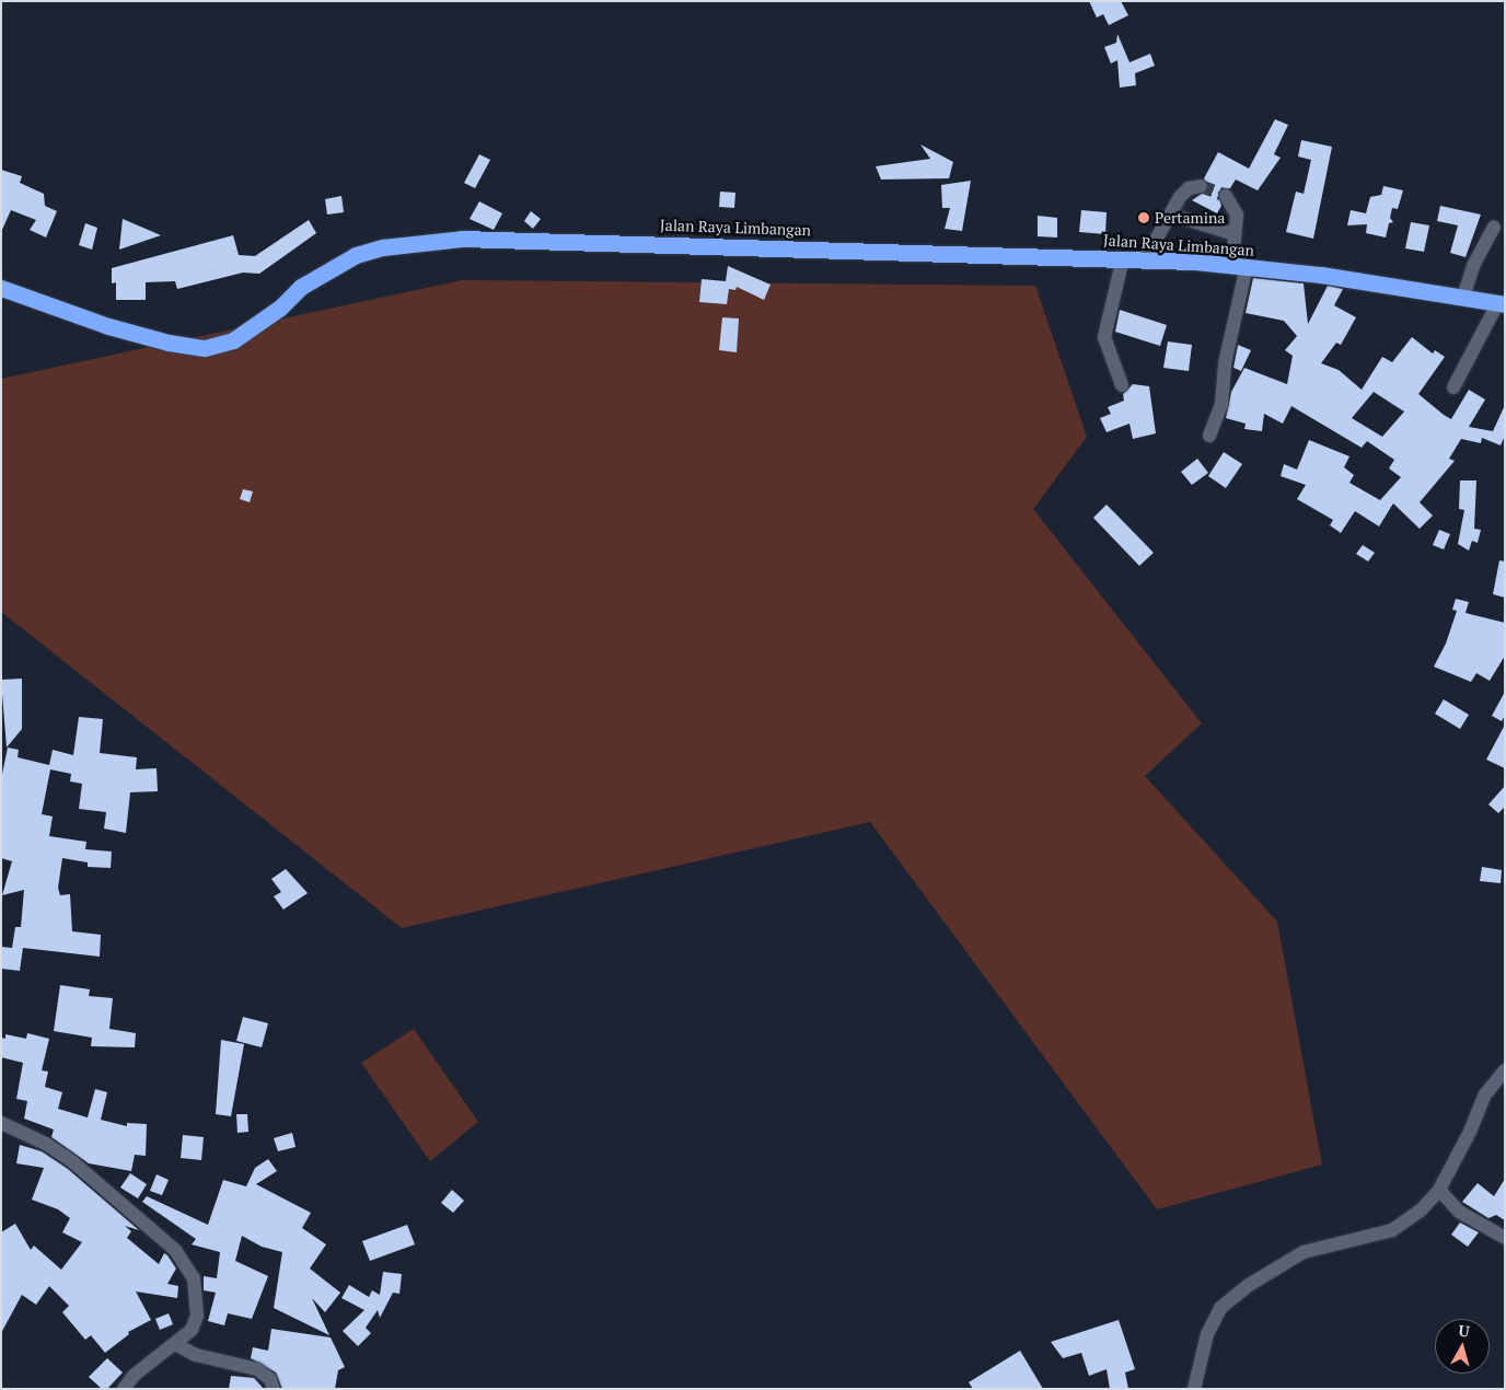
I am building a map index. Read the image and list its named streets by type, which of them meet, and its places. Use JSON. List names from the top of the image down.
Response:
{
  "streets": {
    "highway": ["Jalan Raya Limbangan"]
  },
  "places": ["Pertamina"],
  "north": "top"
}
